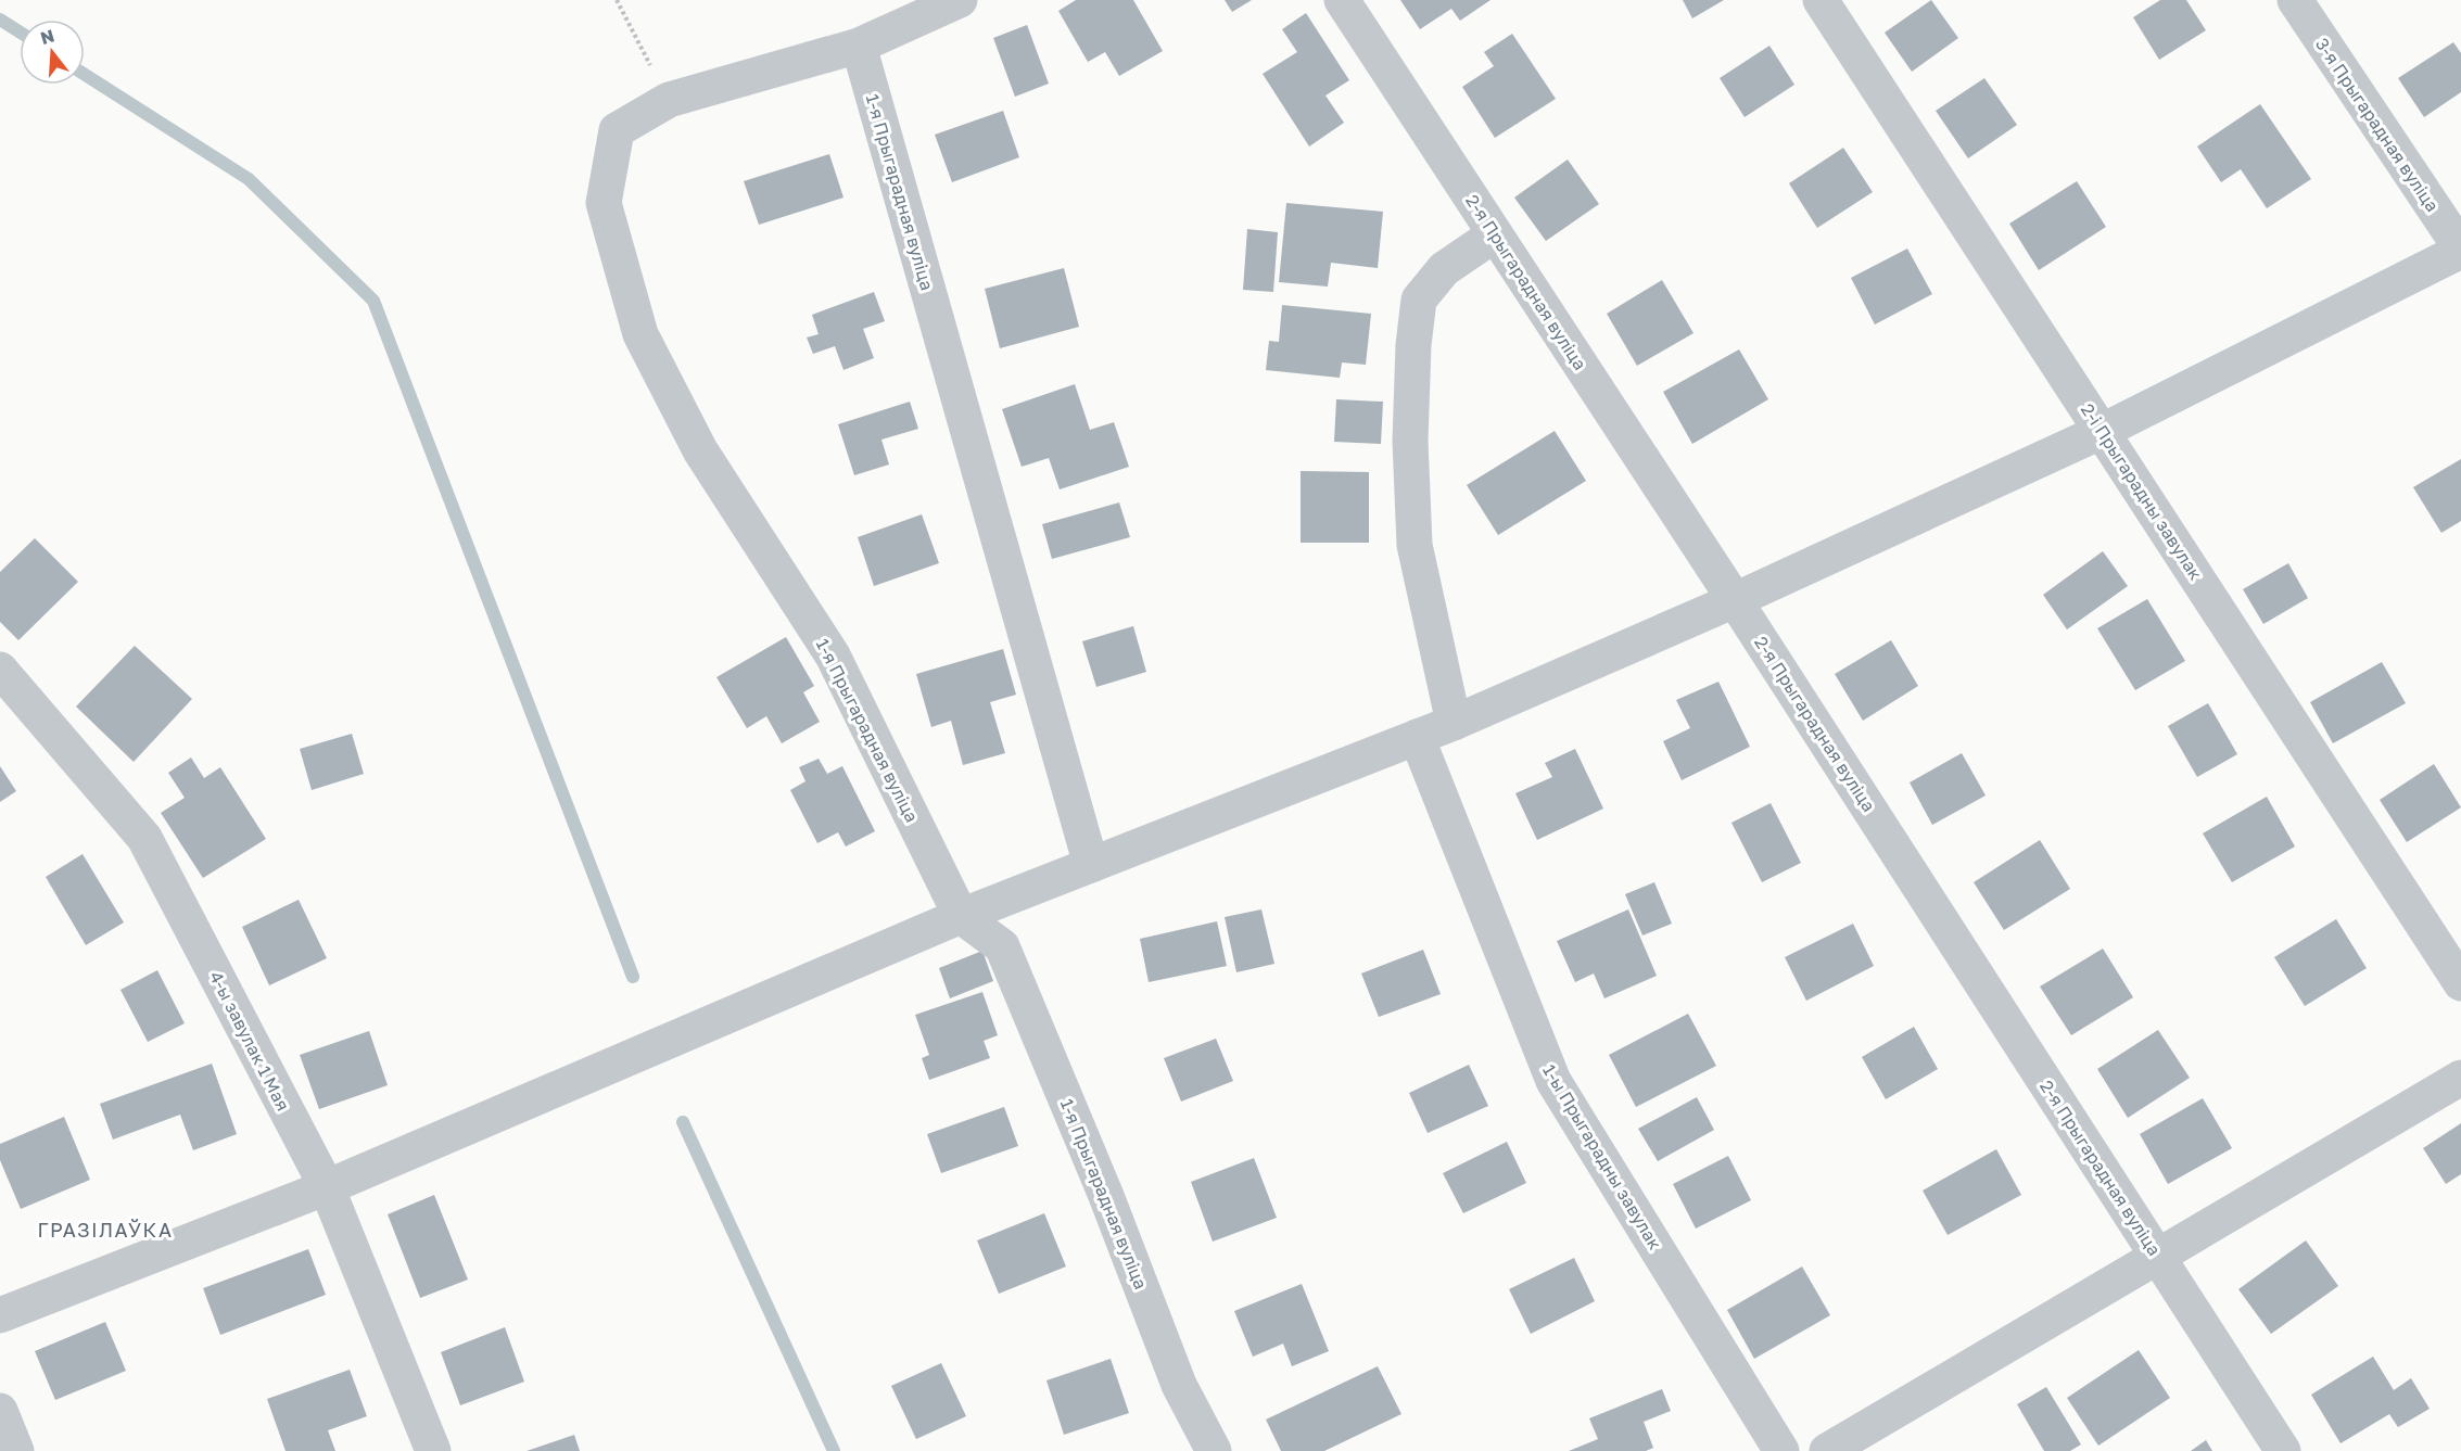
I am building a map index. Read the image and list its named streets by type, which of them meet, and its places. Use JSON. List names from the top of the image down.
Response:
{
  "streets": {
    "street": [
      "3-я Прыгарадная вуліца",
      "1-я Прыгарадная вуліца",
      "2-я Прыгарадная вуліца",
      "2-і Прыгарадны завулак",
      "4-ы завулак 1 Мая",
      "1-ы Прыгарадны завулак"
    ]
  },
  "districts": ["ГРАЗІЛАЎКА"],
  "north": "top"
}
